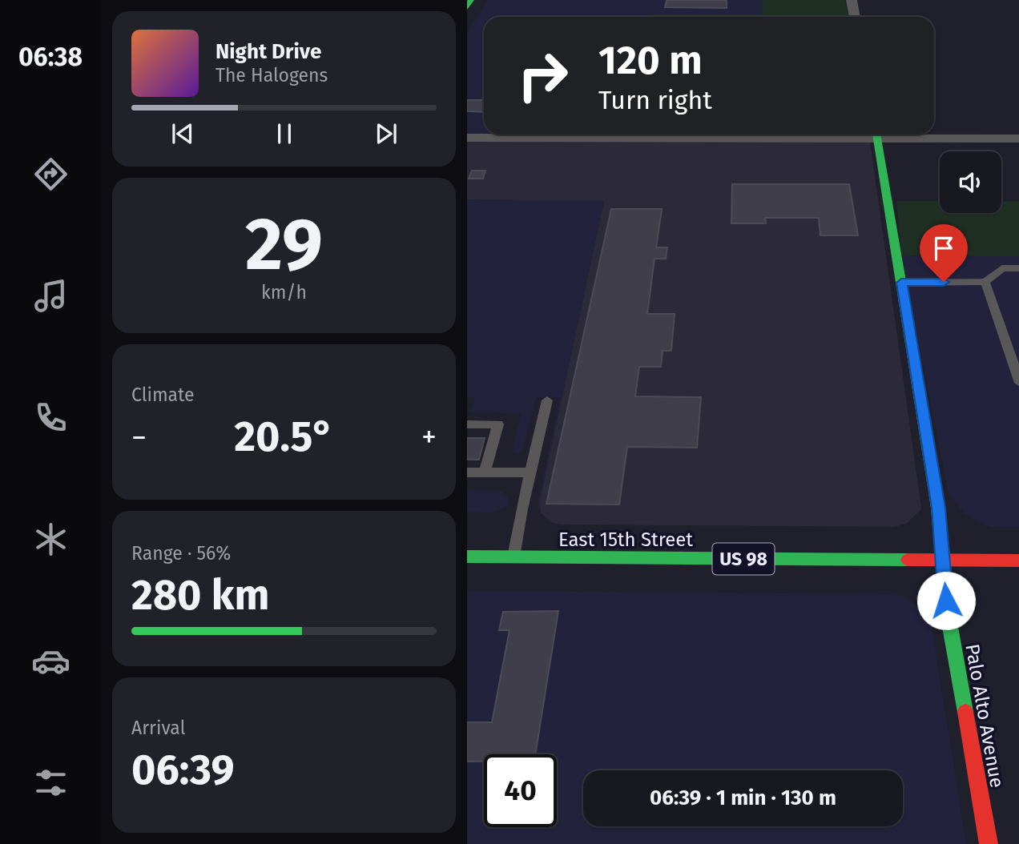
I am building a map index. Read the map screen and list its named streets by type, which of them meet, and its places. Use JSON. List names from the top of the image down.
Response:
{
  "streets": {
    "street": ["East 15th Street", "US 98", "Palo Alto Avenue"]
  },
  "crossings": [
    ["East 15th Street", "Palo Alto Avenue"]
  ],
  "page": {
    "tabs": "06:38",
    "turn": ["120 m", "Turn right"],
    "song": ["Night Drive", "The Halogens"],
    "tile": [
      ["29", "km/h"],
      "Climate",
      ["Range · 56%", "280 km"],
      ["Arrival", "06:39"]
    ],
    "heat": ["−", "20.5°", "+"],
    "limit": "40",
    "trip": "06:39 · 1 min · 130 m"
  }
}
